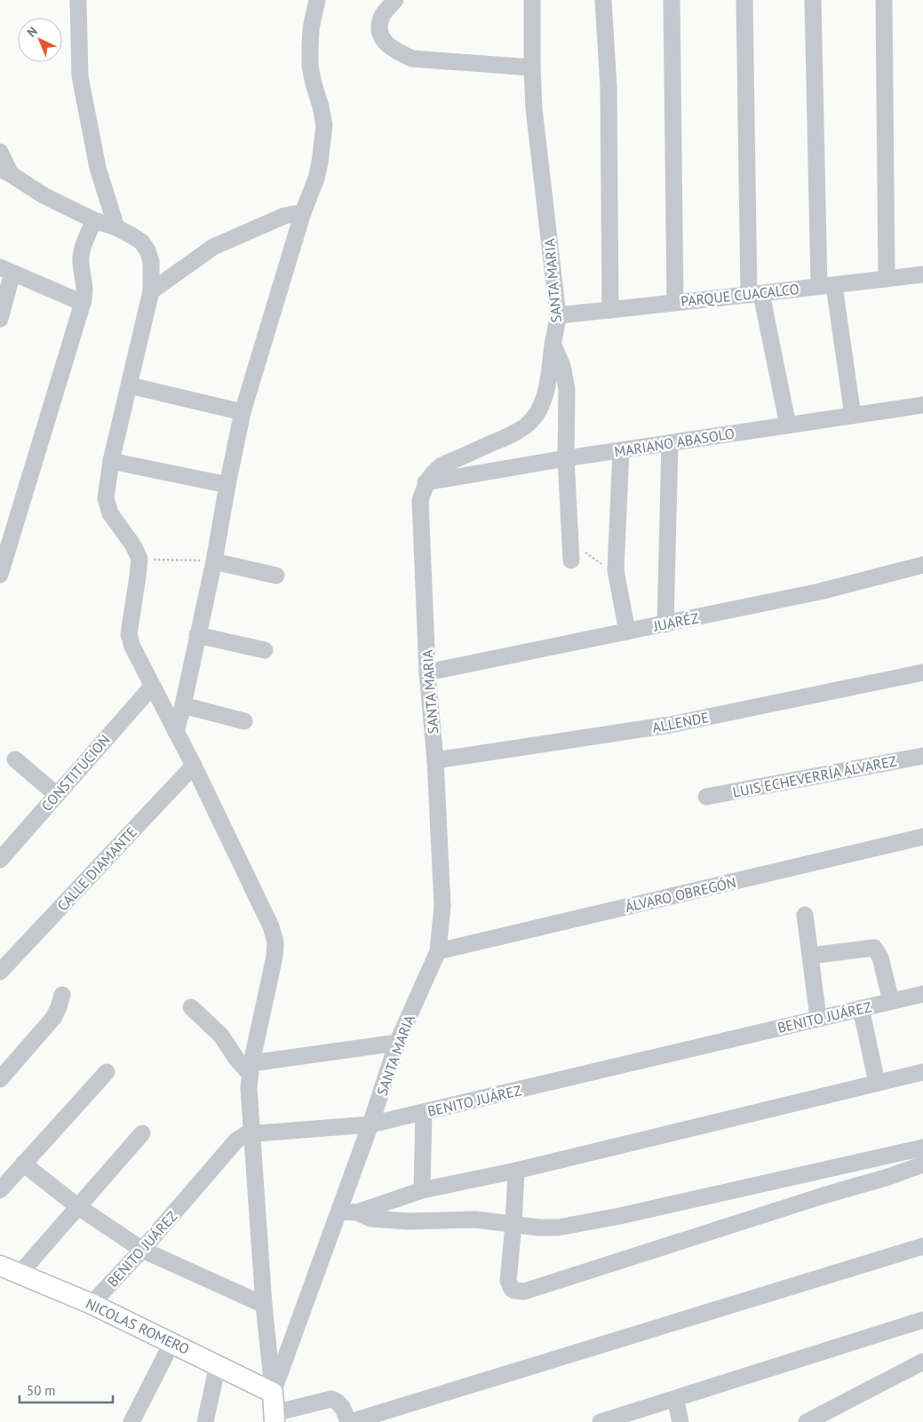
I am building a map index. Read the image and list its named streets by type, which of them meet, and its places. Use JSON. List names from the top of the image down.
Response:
{
  "streets": {
    "main road": ["SANTA MARIA", "NICOLAS ROMERO"],
    "street": [
      "PARQUE CUACALCO",
      "MARIANO ABASOLO",
      "JUARÉZ",
      "ALLENDE",
      "CONSTITUCION",
      "LUIS ECHEVERRÍA ÁLVAREZ",
      "CALLE DIAMANTE",
      "ÁLVARO OBREGÓN",
      "BENITO JUÁREZ"
    ]
  },
  "crossings": [
    ["SANTA MARIA", "PARQUE CUACALCO"],
    ["SANTA MARIA", "MARIANO ABASOLO"],
    ["SANTA MARIA", "JUARÉZ"],
    ["SANTA MARIA", "ALLENDE"],
    ["SANTA MARIA", "ÁLVARO OBREGÓN"],
    ["SANTA MARIA", "BENITO JUÁREZ"],
    ["SANTA MARIA", "NICOLAS ROMERO"],
    ["BENITO JUÁREZ", "NICOLAS ROMERO"]
  ],
  "scale_bar": "50 m",
  "north": "top left"
}
